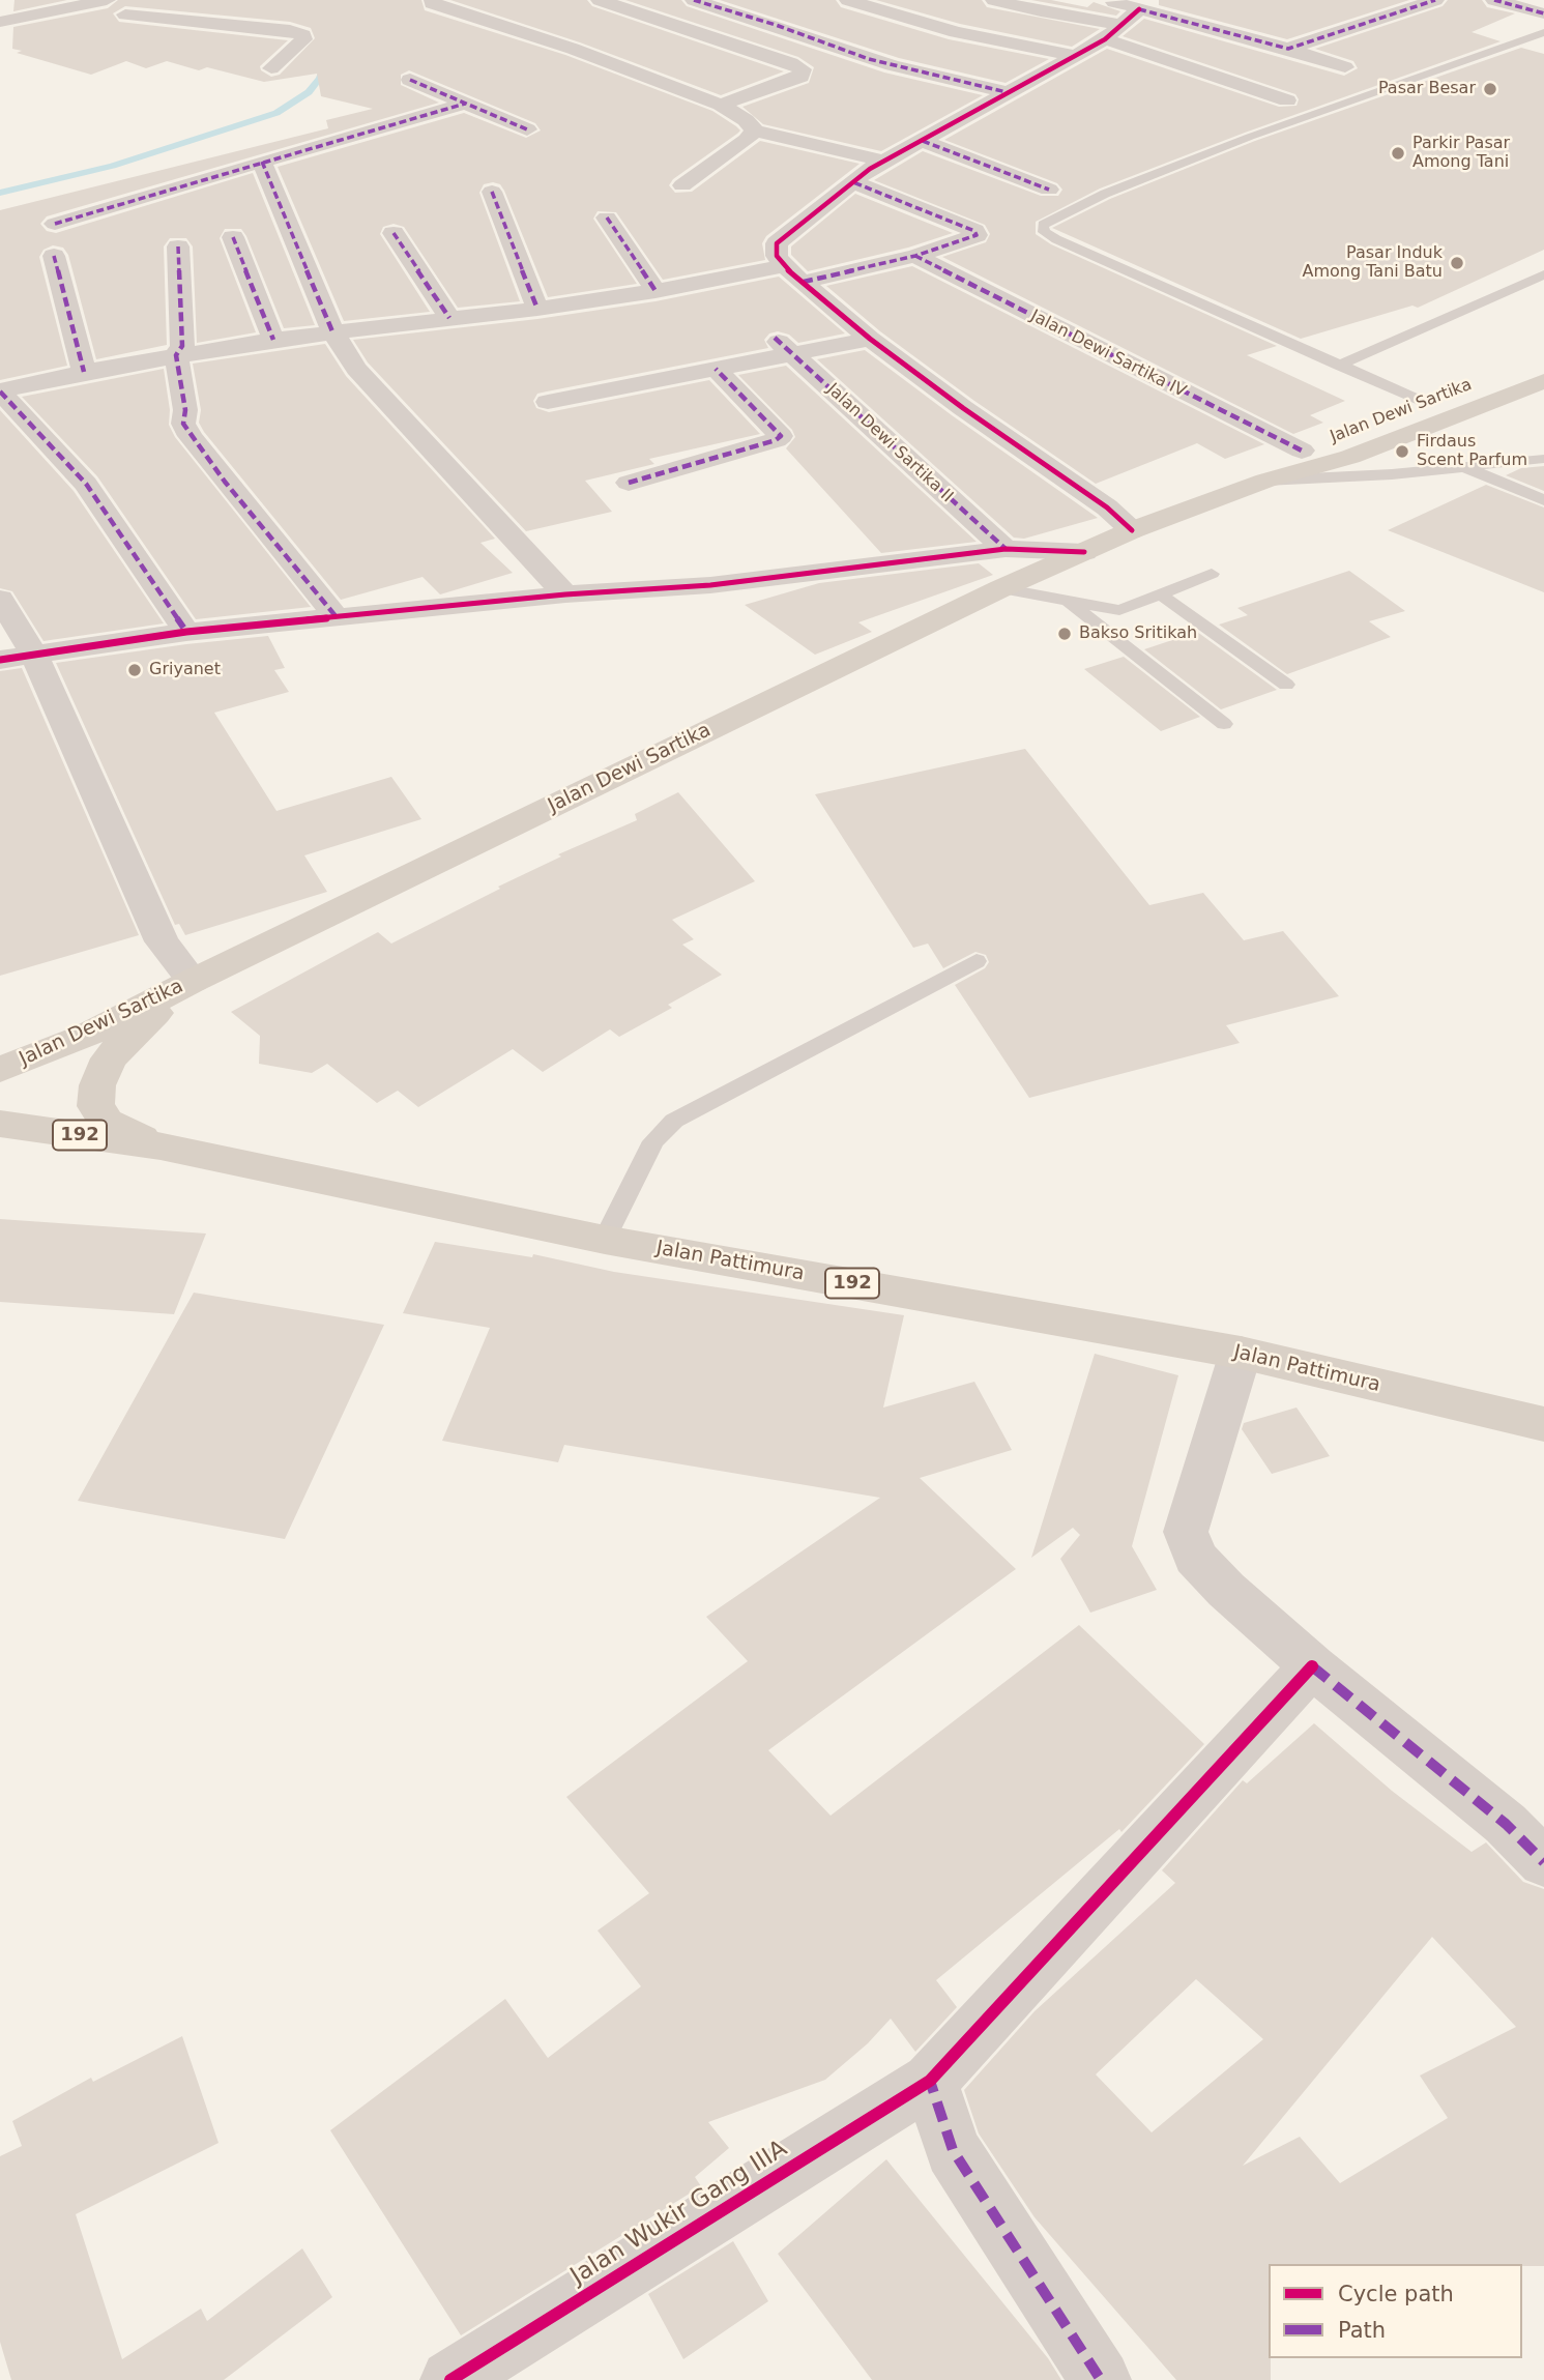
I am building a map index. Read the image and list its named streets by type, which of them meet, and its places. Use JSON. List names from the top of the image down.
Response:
{
  "streets": {
    "main road": ["Jalan Dewi Sartika", "192", "Jalan Pattimura"],
    "street": ["Jalan Dewi Sartika IV", "Jalan Dewi Sartika II", "Jalan Wukir Gang IIIA"]
  },
  "crossings": [
    ["Jalan Dewi Sartika IV", "Jalan Dewi Sartika"]
  ],
  "places": [
    "Pasar Besar",
    "Parkir Pasar Among Tani",
    "Pasar Induk Among Tani Batu",
    "Firdaus Scent Parfum",
    "Bakso Sritikah",
    "Griyanet"
  ],
  "legend": ["Cycle path", "Path"]
}
